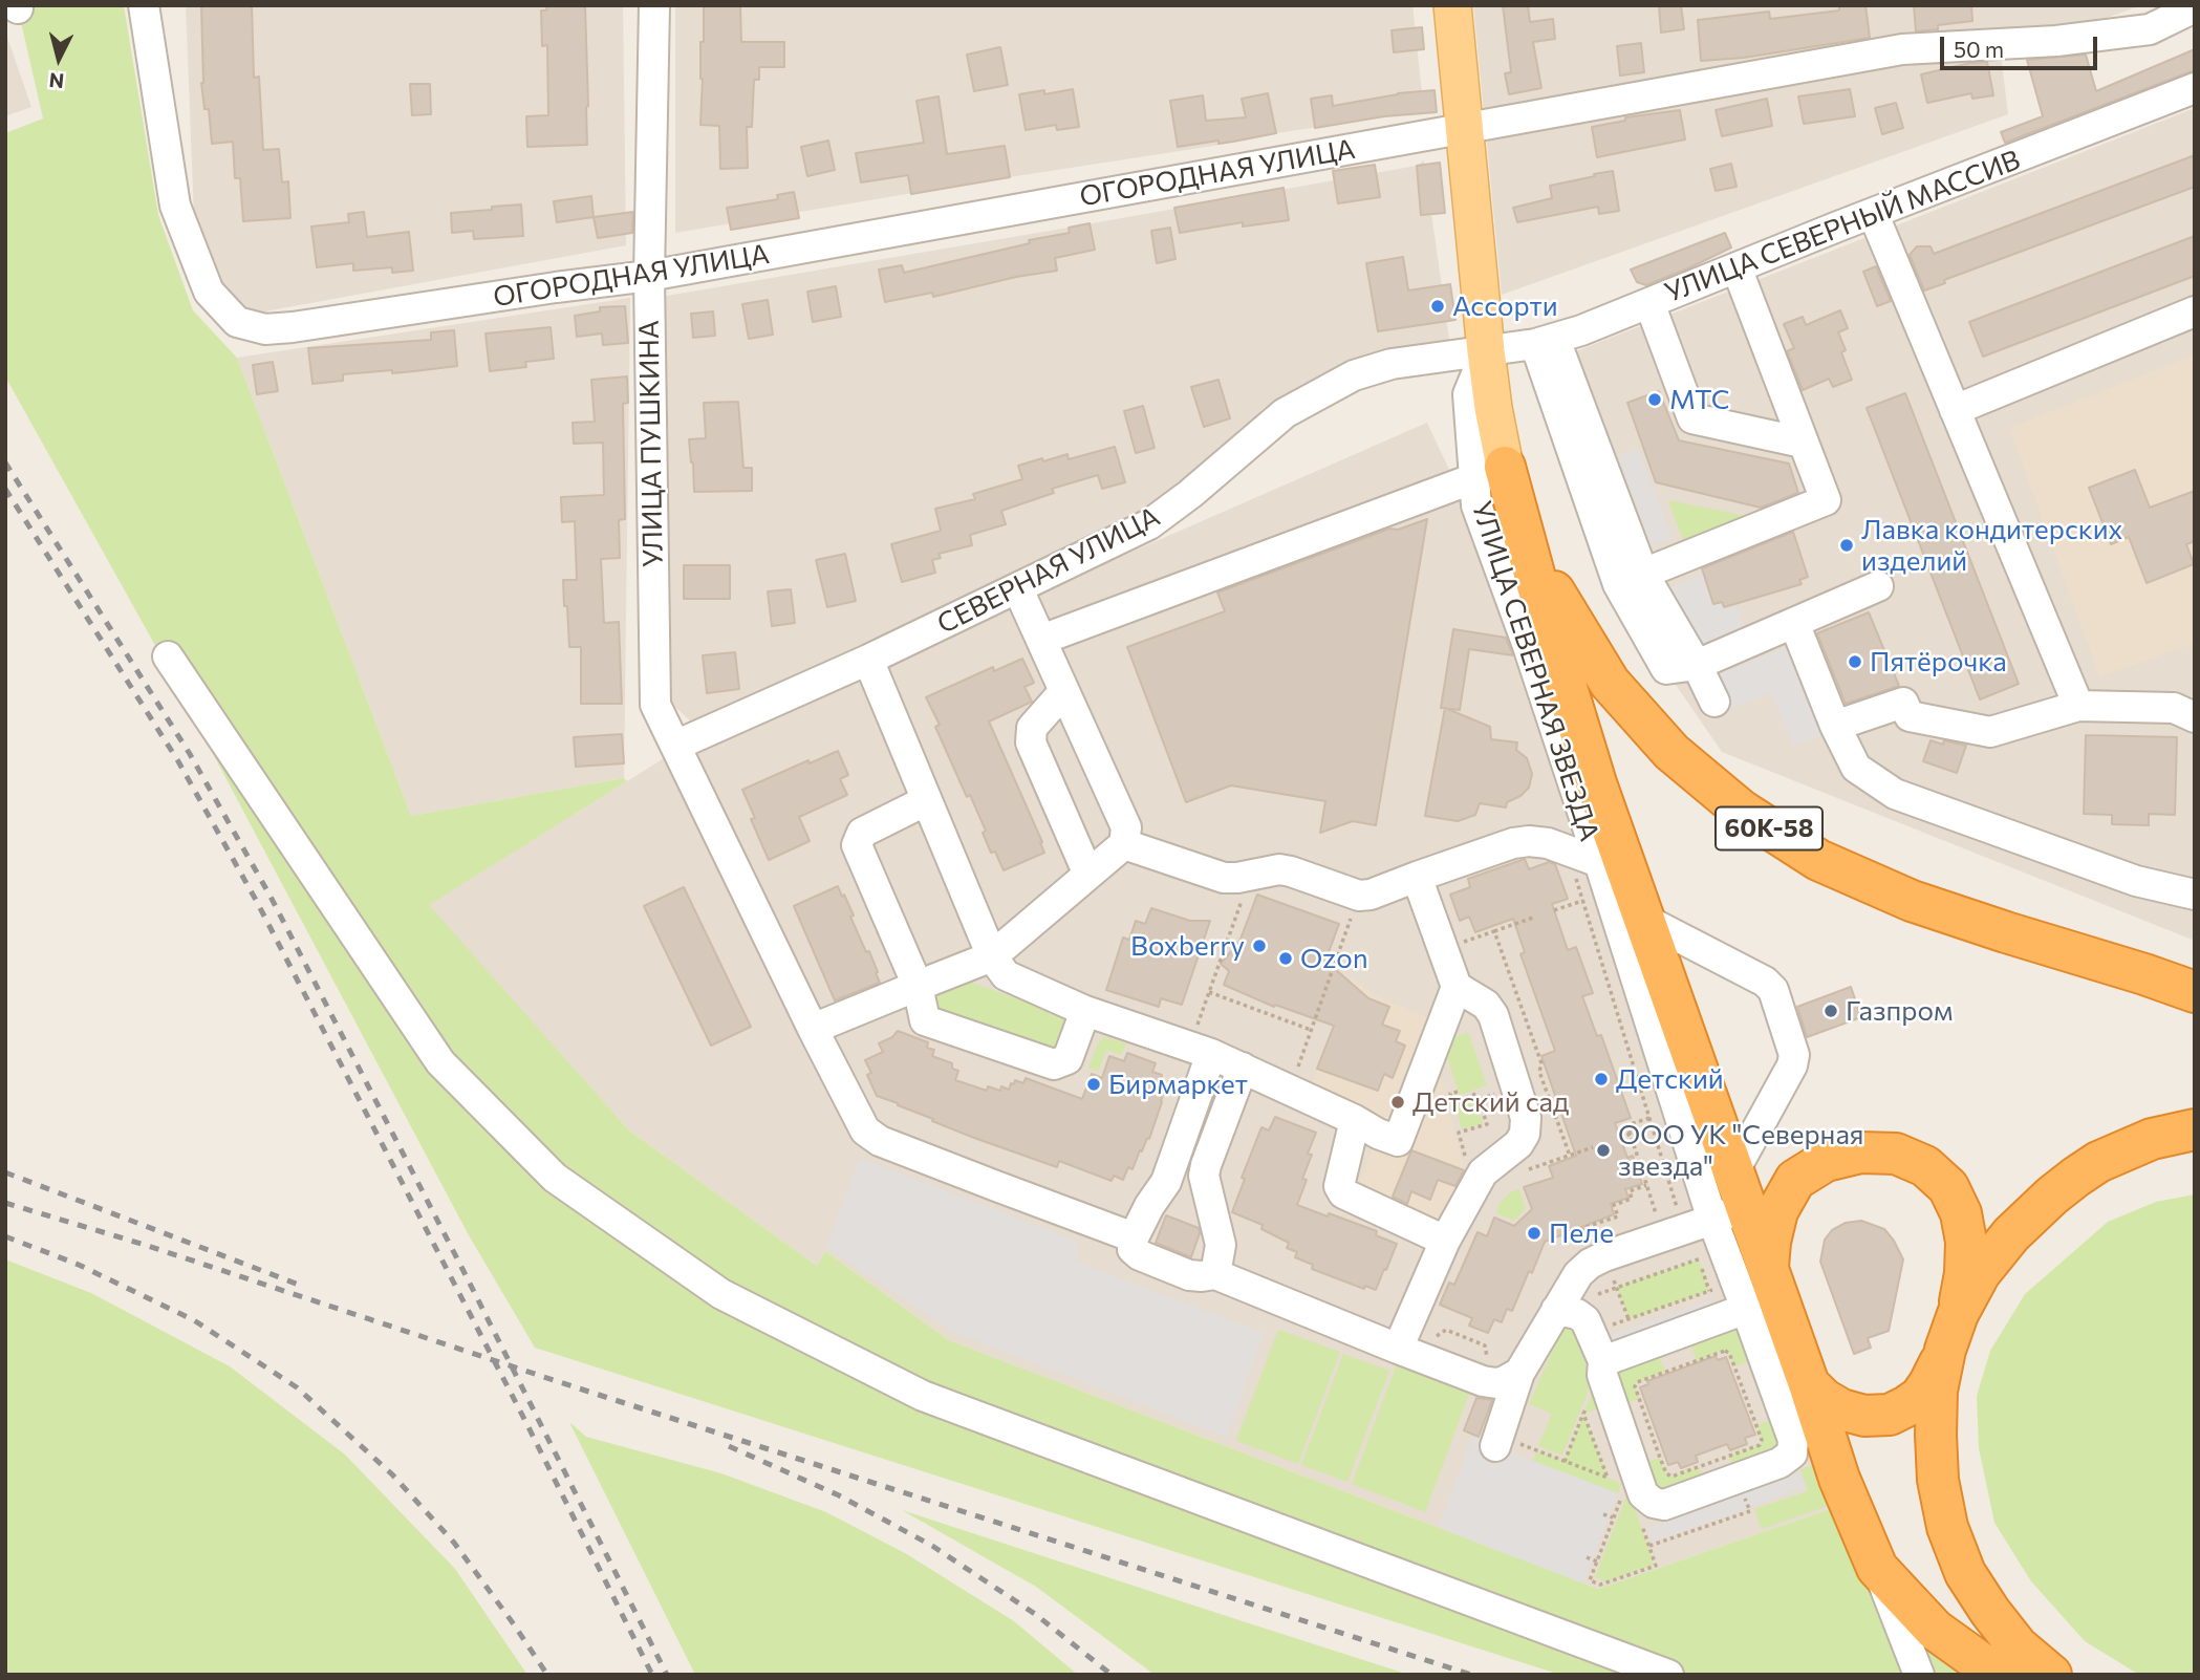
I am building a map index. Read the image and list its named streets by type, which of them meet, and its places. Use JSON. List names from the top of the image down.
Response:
{
  "streets": {
    "highway": ["60К-58"],
    "street": [
      "ОГОРОДНАЯ УЛИЦА",
      "УЛИЦА СЕВЕРНЫЙ МАССИВ",
      "УЛИЦА ПУШКИНА",
      "СЕВЕРНАЯ УЛИЦА",
      "УЛИЦА СЕВЕРНАЯ ЗВЕЗДА"
    ]
  },
  "crossings": [
    ["ОГОРОДНАЯ УЛИЦА", "УЛИЦА ПУШКИНА"],
    ["УЛИЦА СЕВЕРНЫЙ МАССИВ", "СЕВЕРНАЯ УЛИЦА"],
    ["УЛИЦА ПУШКИНА", "СЕВЕРНАЯ УЛИЦА"],
    ["УЛИЦА СЕВЕРНАЯ ЗВЕЗДА", "60К-58"]
  ],
  "places": [
    "Ассорти",
    "МТС",
    "Лавка кондитерских изделий",
    "Пятёрочка",
    "Boxberry",
    "Ozon",
    "Газпром",
    "Детский",
    "Бирмаркет",
    "Детский сад",
    "ООО УК \"Северная звезда\"",
    "Пеле"
  ],
  "scale_bar": "50 m",
  "north": "bottom"
}
